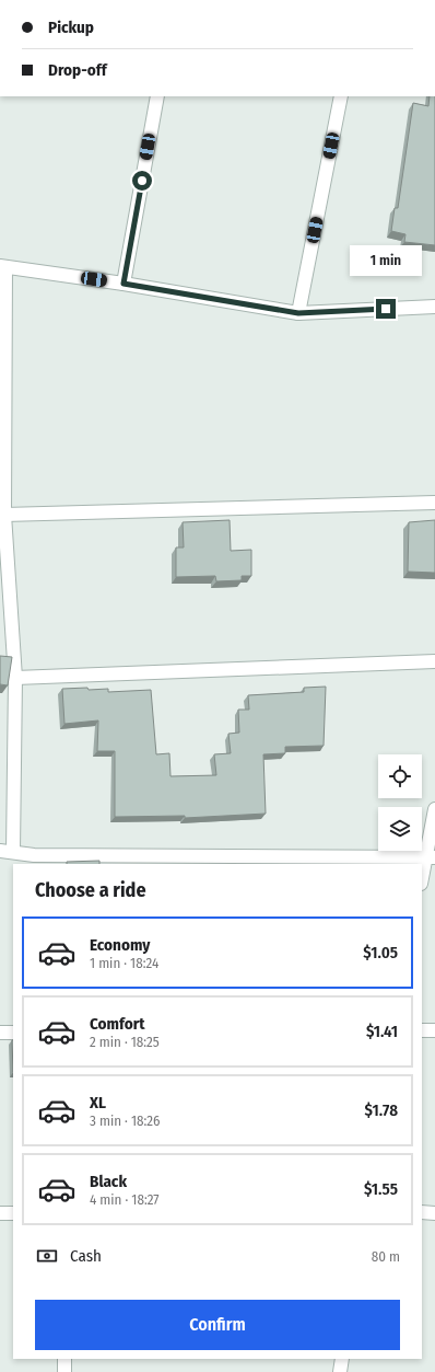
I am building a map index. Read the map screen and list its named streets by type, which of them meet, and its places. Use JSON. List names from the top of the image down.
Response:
{
  "page": {
    "banner": ["Pickup", "Drop-off"],
    "bubble": "1 min",
    "heading": "Choose a ride",
    "list": [
      {
        "name": "Economy",
        "note": "1 min · 18:24",
        "value": "$1.05"
      },
      {
        "name": "Comfort",
        "note": "2 min · 18:25",
        "value": "$1.41"
      },
      {
        "name": "XL",
        "note": "3 min · 18:26",
        "value": "$1.78"
      },
      {
        "name": "Black",
        "note": "4 min · 18:27",
        "value": "$1.55"
      }
    ],
    "pay": ["Cash", "80 m"],
    "buttons": "Confirm"
  }
}
